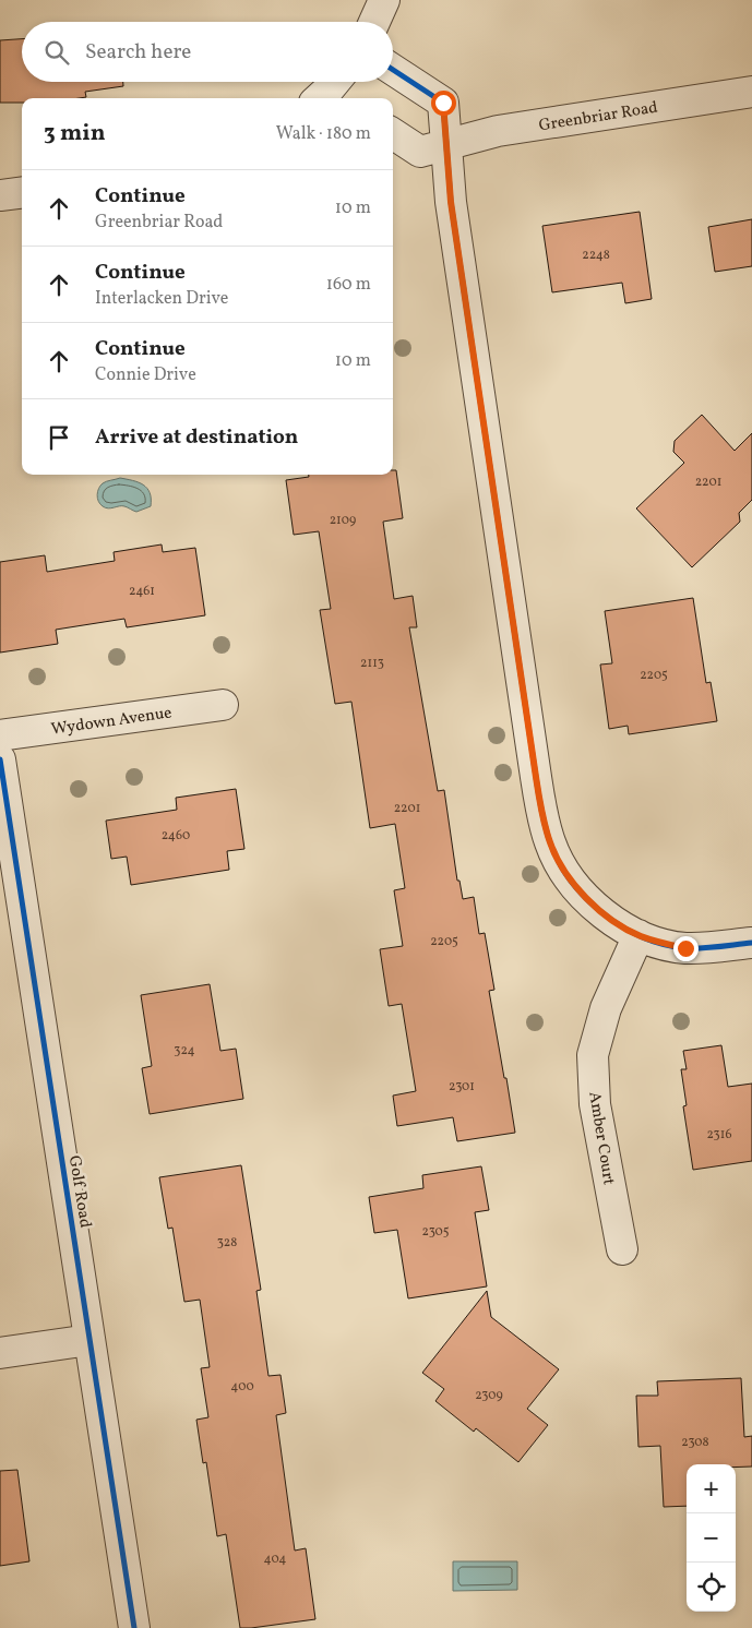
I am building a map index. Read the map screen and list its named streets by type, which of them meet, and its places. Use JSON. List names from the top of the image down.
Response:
{
  "streets": {
    "street": [
      "Greenbriar Road",
      "Wydown Avenue",
      "Amber Court",
      "Golf Road"
    ]
  },
  "house_numbers": [
    "2248",
    "2201",
    "2109",
    "2461",
    "2113",
    "2205",
    "2201",
    "2460",
    "2205",
    "324",
    "2301",
    "2316",
    "2305",
    "328",
    "400",
    "2309",
    "2308",
    "404"
  ],
  "page": {
    "search": "Search here",
    "heading": ["3 min", "Walk · 180 m"],
    "list": [
      ["Continue", "Greenbriar Road", "10 m"],
      ["Continue", "Interlacken Drive", "160 m"],
      ["Continue", "Connie Drive", "10 m"],
      "Arrive at destination"
    ],
    "map_buttons": ["+", "−"]
  }
}
